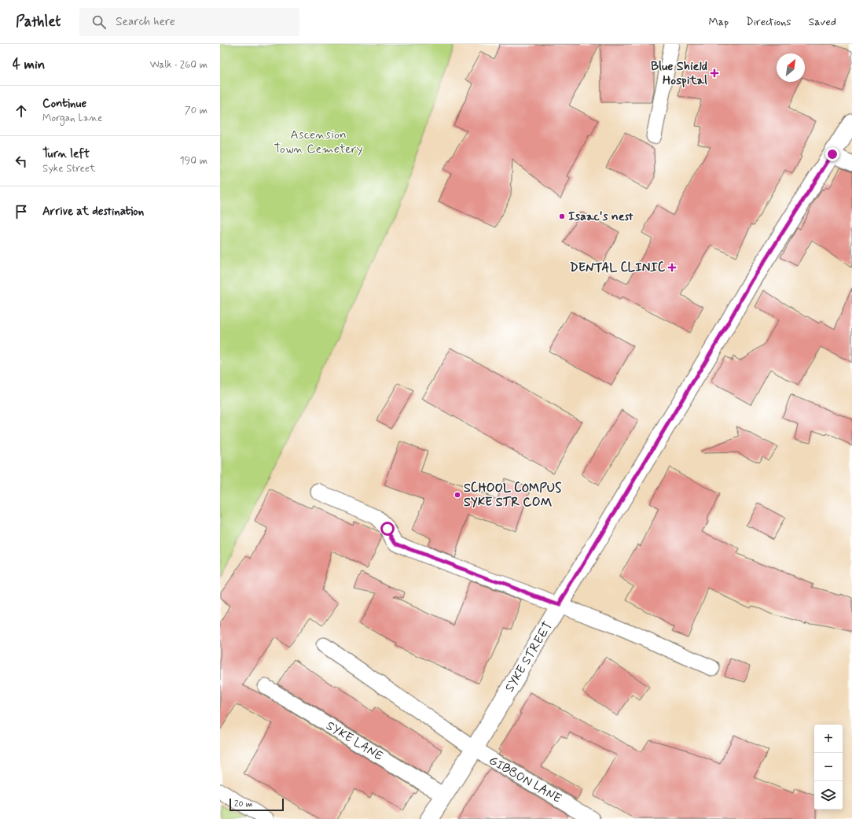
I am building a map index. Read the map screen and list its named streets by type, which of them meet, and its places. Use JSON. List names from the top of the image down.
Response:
{
  "streets": {
    "main road": ["SYKE STREET"],
    "street": ["SYKE LANE", "GIBBON LANE"]
  },
  "crossings": [
    ["SYKE STREET", "SYKE LANE"],
    ["SYKE STREET", "GIBBON LANE"]
  ],
  "parks": ["Ascension Town Cemetery"],
  "places": {
    "health": ["Blue Shield Hospital", "DENTAL CLINIC"],
    "other": ["Isaac's nest", "SCHOOL COMPUS SYKE STR COM"]
  },
  "scale_bar": "20 m",
  "north": "top right",
  "page": {
    "header": "Pathlet",
    "search": "Search here",
    "nav": ["Map", "Directions", "Saved"],
    "heading": ["4 min", "Walk · 260 m"],
    "list": [
      ["Continue", "Morgan Lane", "70 m"],
      ["Turn left", "Syke Street", "190 m"],
      "Arrive at destination"
    ],
    "map_buttons": ["+", "−"],
    "scale": "20 m"
  }
}
